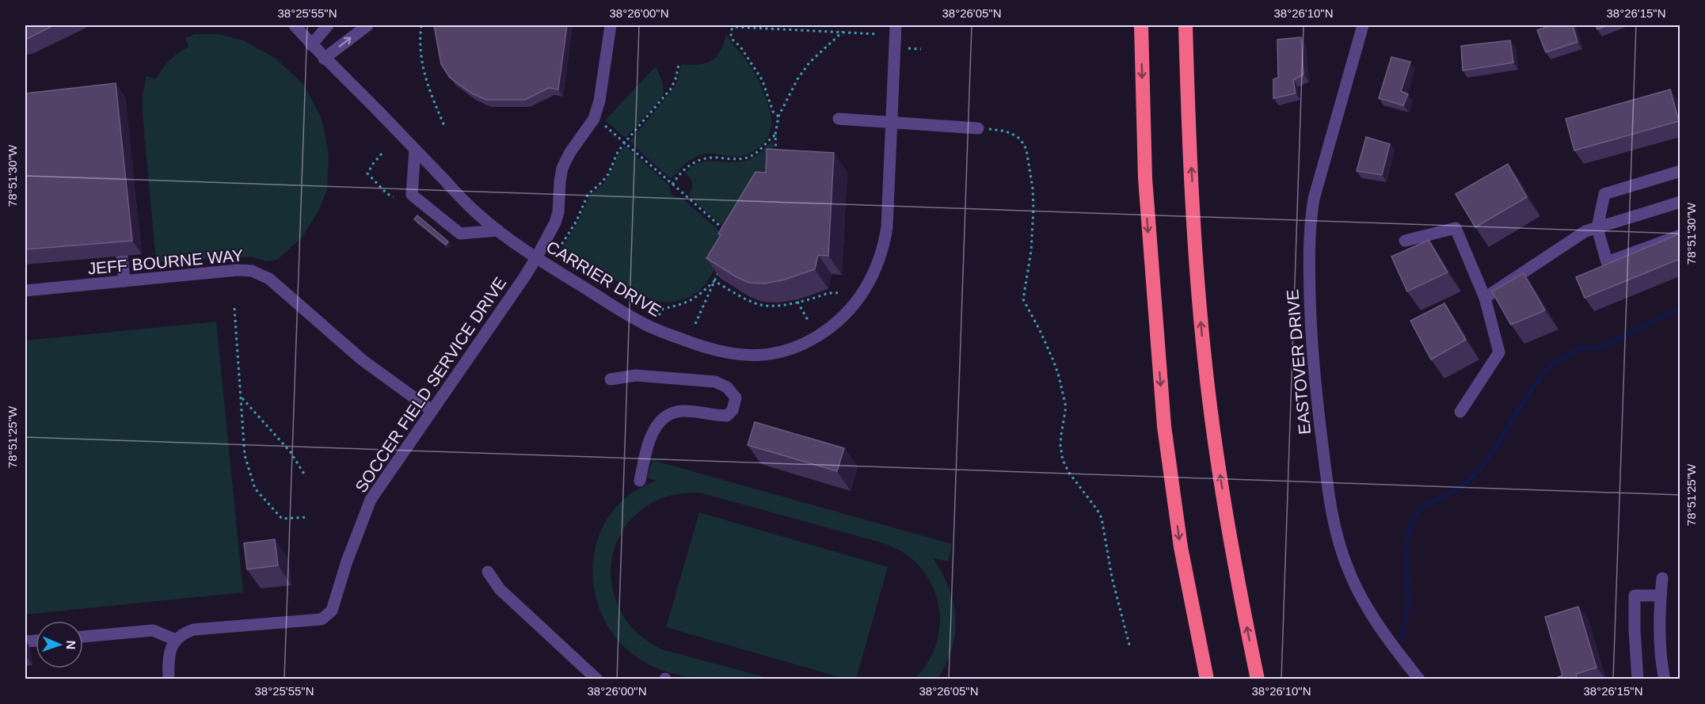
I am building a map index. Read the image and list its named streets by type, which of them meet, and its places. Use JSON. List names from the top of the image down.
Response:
{
  "streets": {
    "street": [
      "JEFF BOURNE WAY",
      "CARRIER DRIVE",
      "EASTOVER DRIVE",
      "SOCCER FIELD SERVICE DRIVE"
    ]
  },
  "crossings": [
    ["JEFF BOURNE WAY", "SOCCER FIELD SERVICE DRIVE"],
    ["CARRIER DRIVE", "SOCCER FIELD SERVICE DRIVE"]
  ],
  "north": "right",
  "coordinates": [
    "38°25'55\"N",
    "38°26'00\"N",
    "38°26'05\"N",
    "38°26'10\"N",
    "38°26'15\"N",
    "78°51'30\"W",
    "78°51'25\"W"
  ]
}
